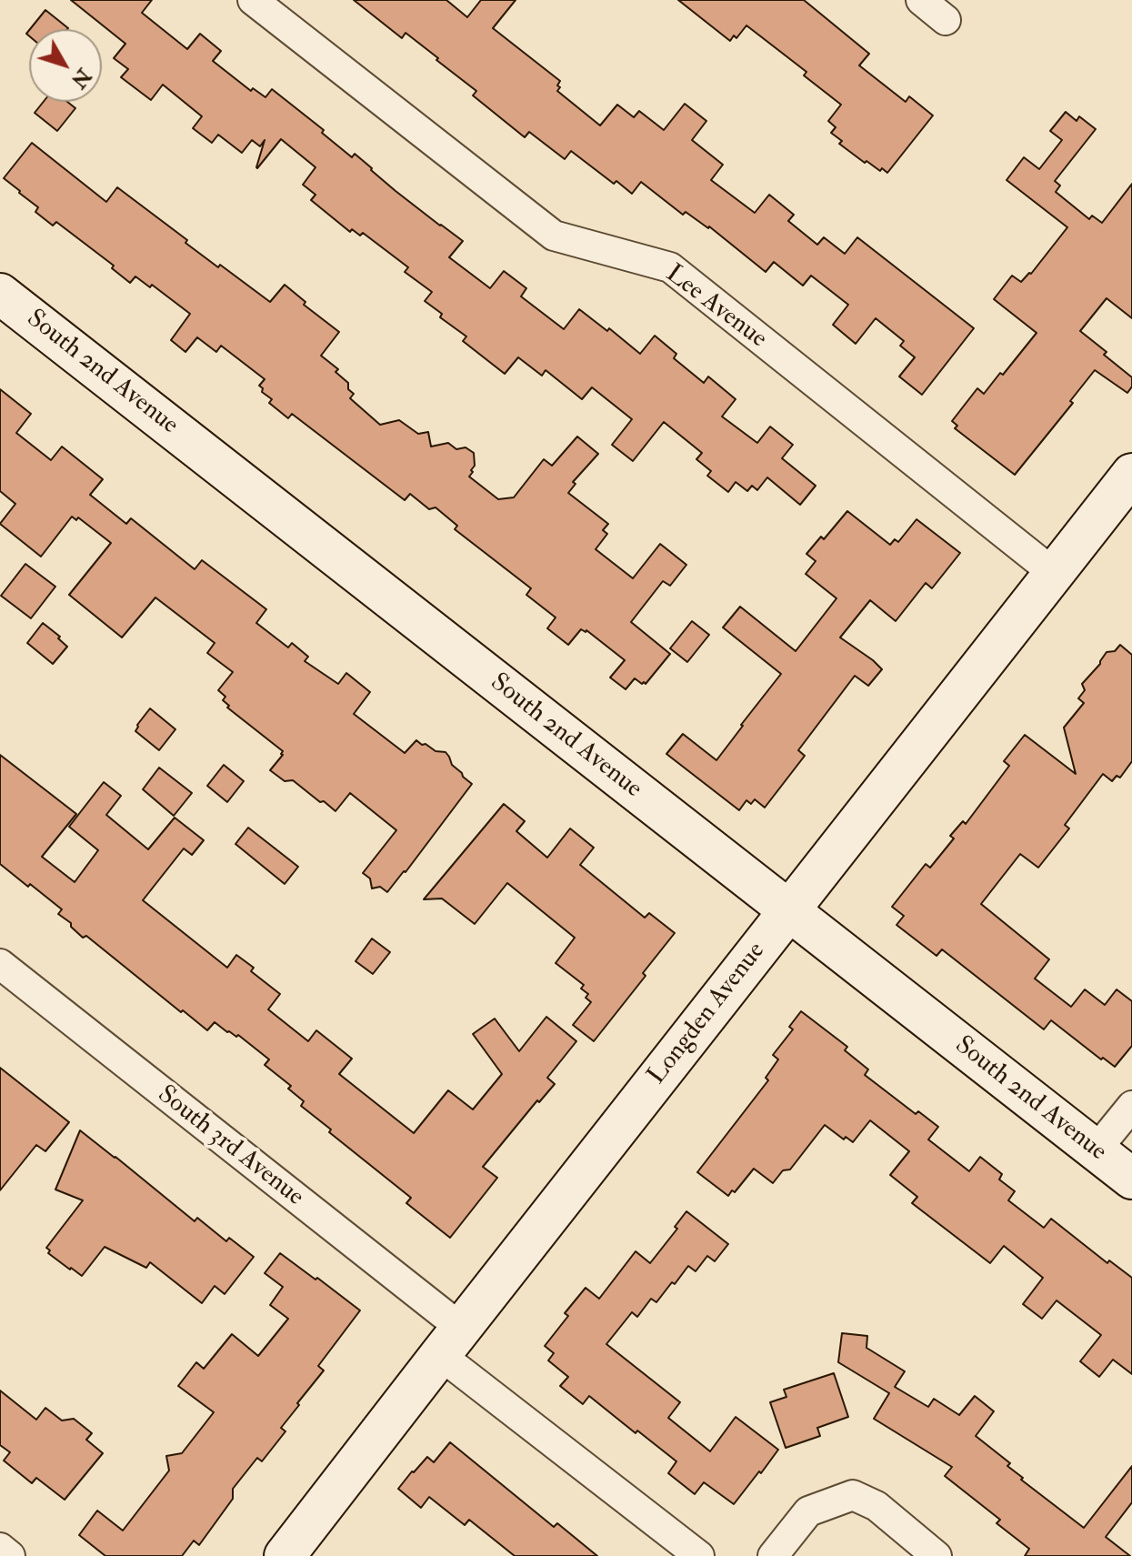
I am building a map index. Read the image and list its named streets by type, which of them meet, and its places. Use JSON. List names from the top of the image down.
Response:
{
  "streets": {
    "street": [
      "Lee Avenue",
      "South 2nd Avenue",
      "Longden Avenue",
      "South 3rd Avenue"
    ]
  },
  "crossings": [
    ["Lee Avenue", "Longden Avenue"],
    ["South 2nd Avenue", "Longden Avenue"],
    ["Longden Avenue", "South 3rd Avenue"]
  ],
  "north": "bottom right"
}
